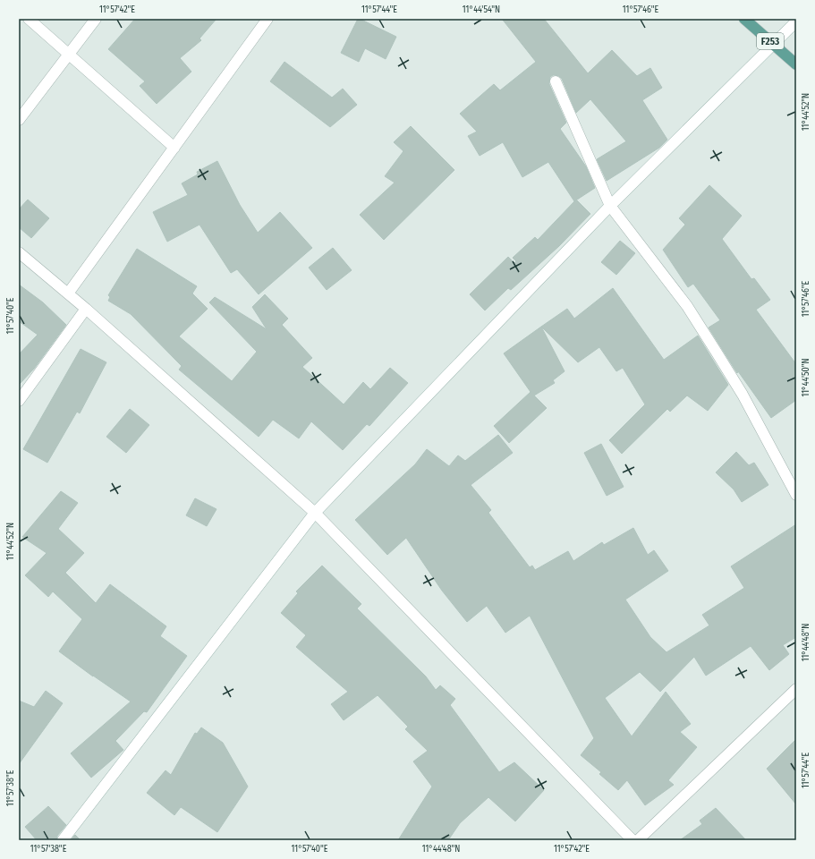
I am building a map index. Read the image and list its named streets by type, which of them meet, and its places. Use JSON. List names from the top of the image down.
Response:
{
  "streets": {
    "main road": ["F253"]
  },
  "coordinates": [
    "11°57'42\"E",
    "11°57'44\"E",
    "11°44'54\"N",
    "11°57'46\"E",
    "11°44'52\"N",
    "11°57'40\"E",
    "11°44'50\"N",
    "11°44'48\"N",
    "11°57'38\"E"
  ]
}
